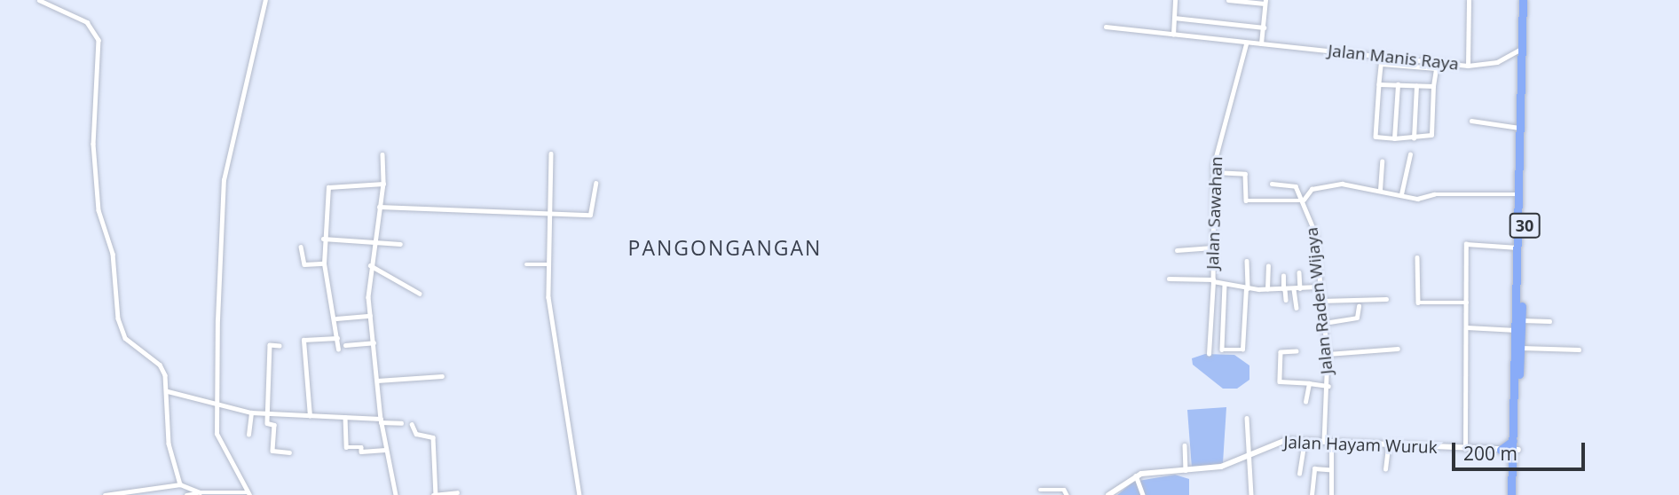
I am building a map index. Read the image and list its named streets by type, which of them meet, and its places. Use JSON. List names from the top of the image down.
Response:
{
  "streets": {
    "highway": ["30"],
    "main road": ["Jalan Hayam Wuruk"],
    "street": ["Jalan Manis Raya", "Jalan Sawahan", "Jalan Raden Wijaya"]
  },
  "crossings": [
    ["Jalan Manis Raya", "Jalan Sawahan"],
    ["Jalan Manis Raya", "30"],
    ["Jalan Sawahan", "Jalan Raden Wijaya"],
    ["Jalan Raden Wijaya", "Jalan Hayam Wuruk"]
  ],
  "districts": ["PANGONGANGAN"],
  "scale_bar": "200 m"
}
